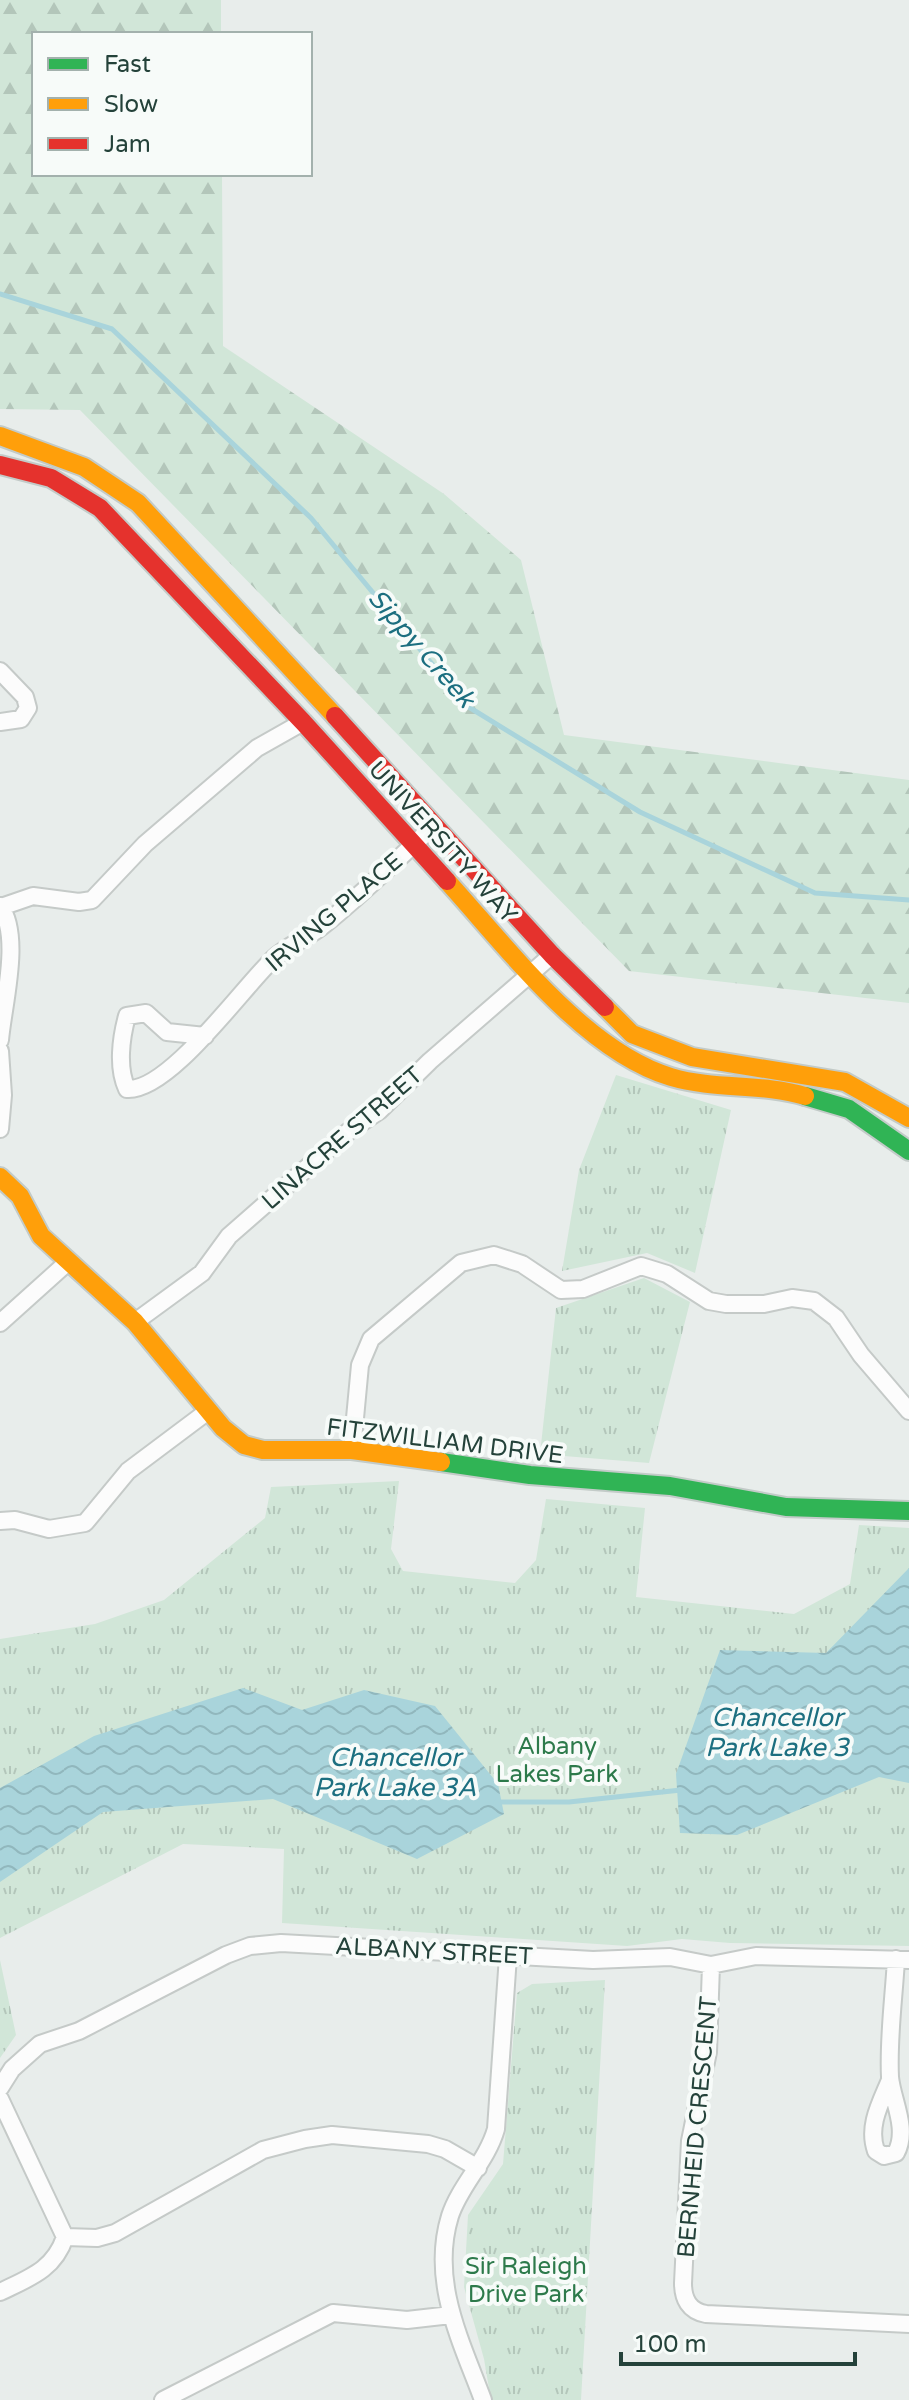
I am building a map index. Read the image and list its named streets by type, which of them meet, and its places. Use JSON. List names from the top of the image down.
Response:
{
  "streets": {
    "street": [
      "UNIVERSITY WAY",
      "IRVING PLACE",
      "LINACRE STREET",
      "FITZWILLIAM DRIVE",
      "ALBANY STREET",
      "BERNHEID CRESCENT"
    ]
  },
  "crossings": [
    ["UNIVERSITY WAY", "IRVING PLACE"],
    ["UNIVERSITY WAY", "LINACRE STREET"],
    ["LINACRE STREET", "FITZWILLIAM DRIVE"],
    ["ALBANY STREET", "BERNHEID CRESCENT"]
  ],
  "water": ["Sippy Creek", "Chancellor Park Lake 3", "Chancellor Park Lake 3A"],
  "parks": ["Albany Lakes Park", "Sir Raleigh Drive Park"],
  "legend": ["Fast", "Slow", "Jam"],
  "scale_bar": "100 m"
}
